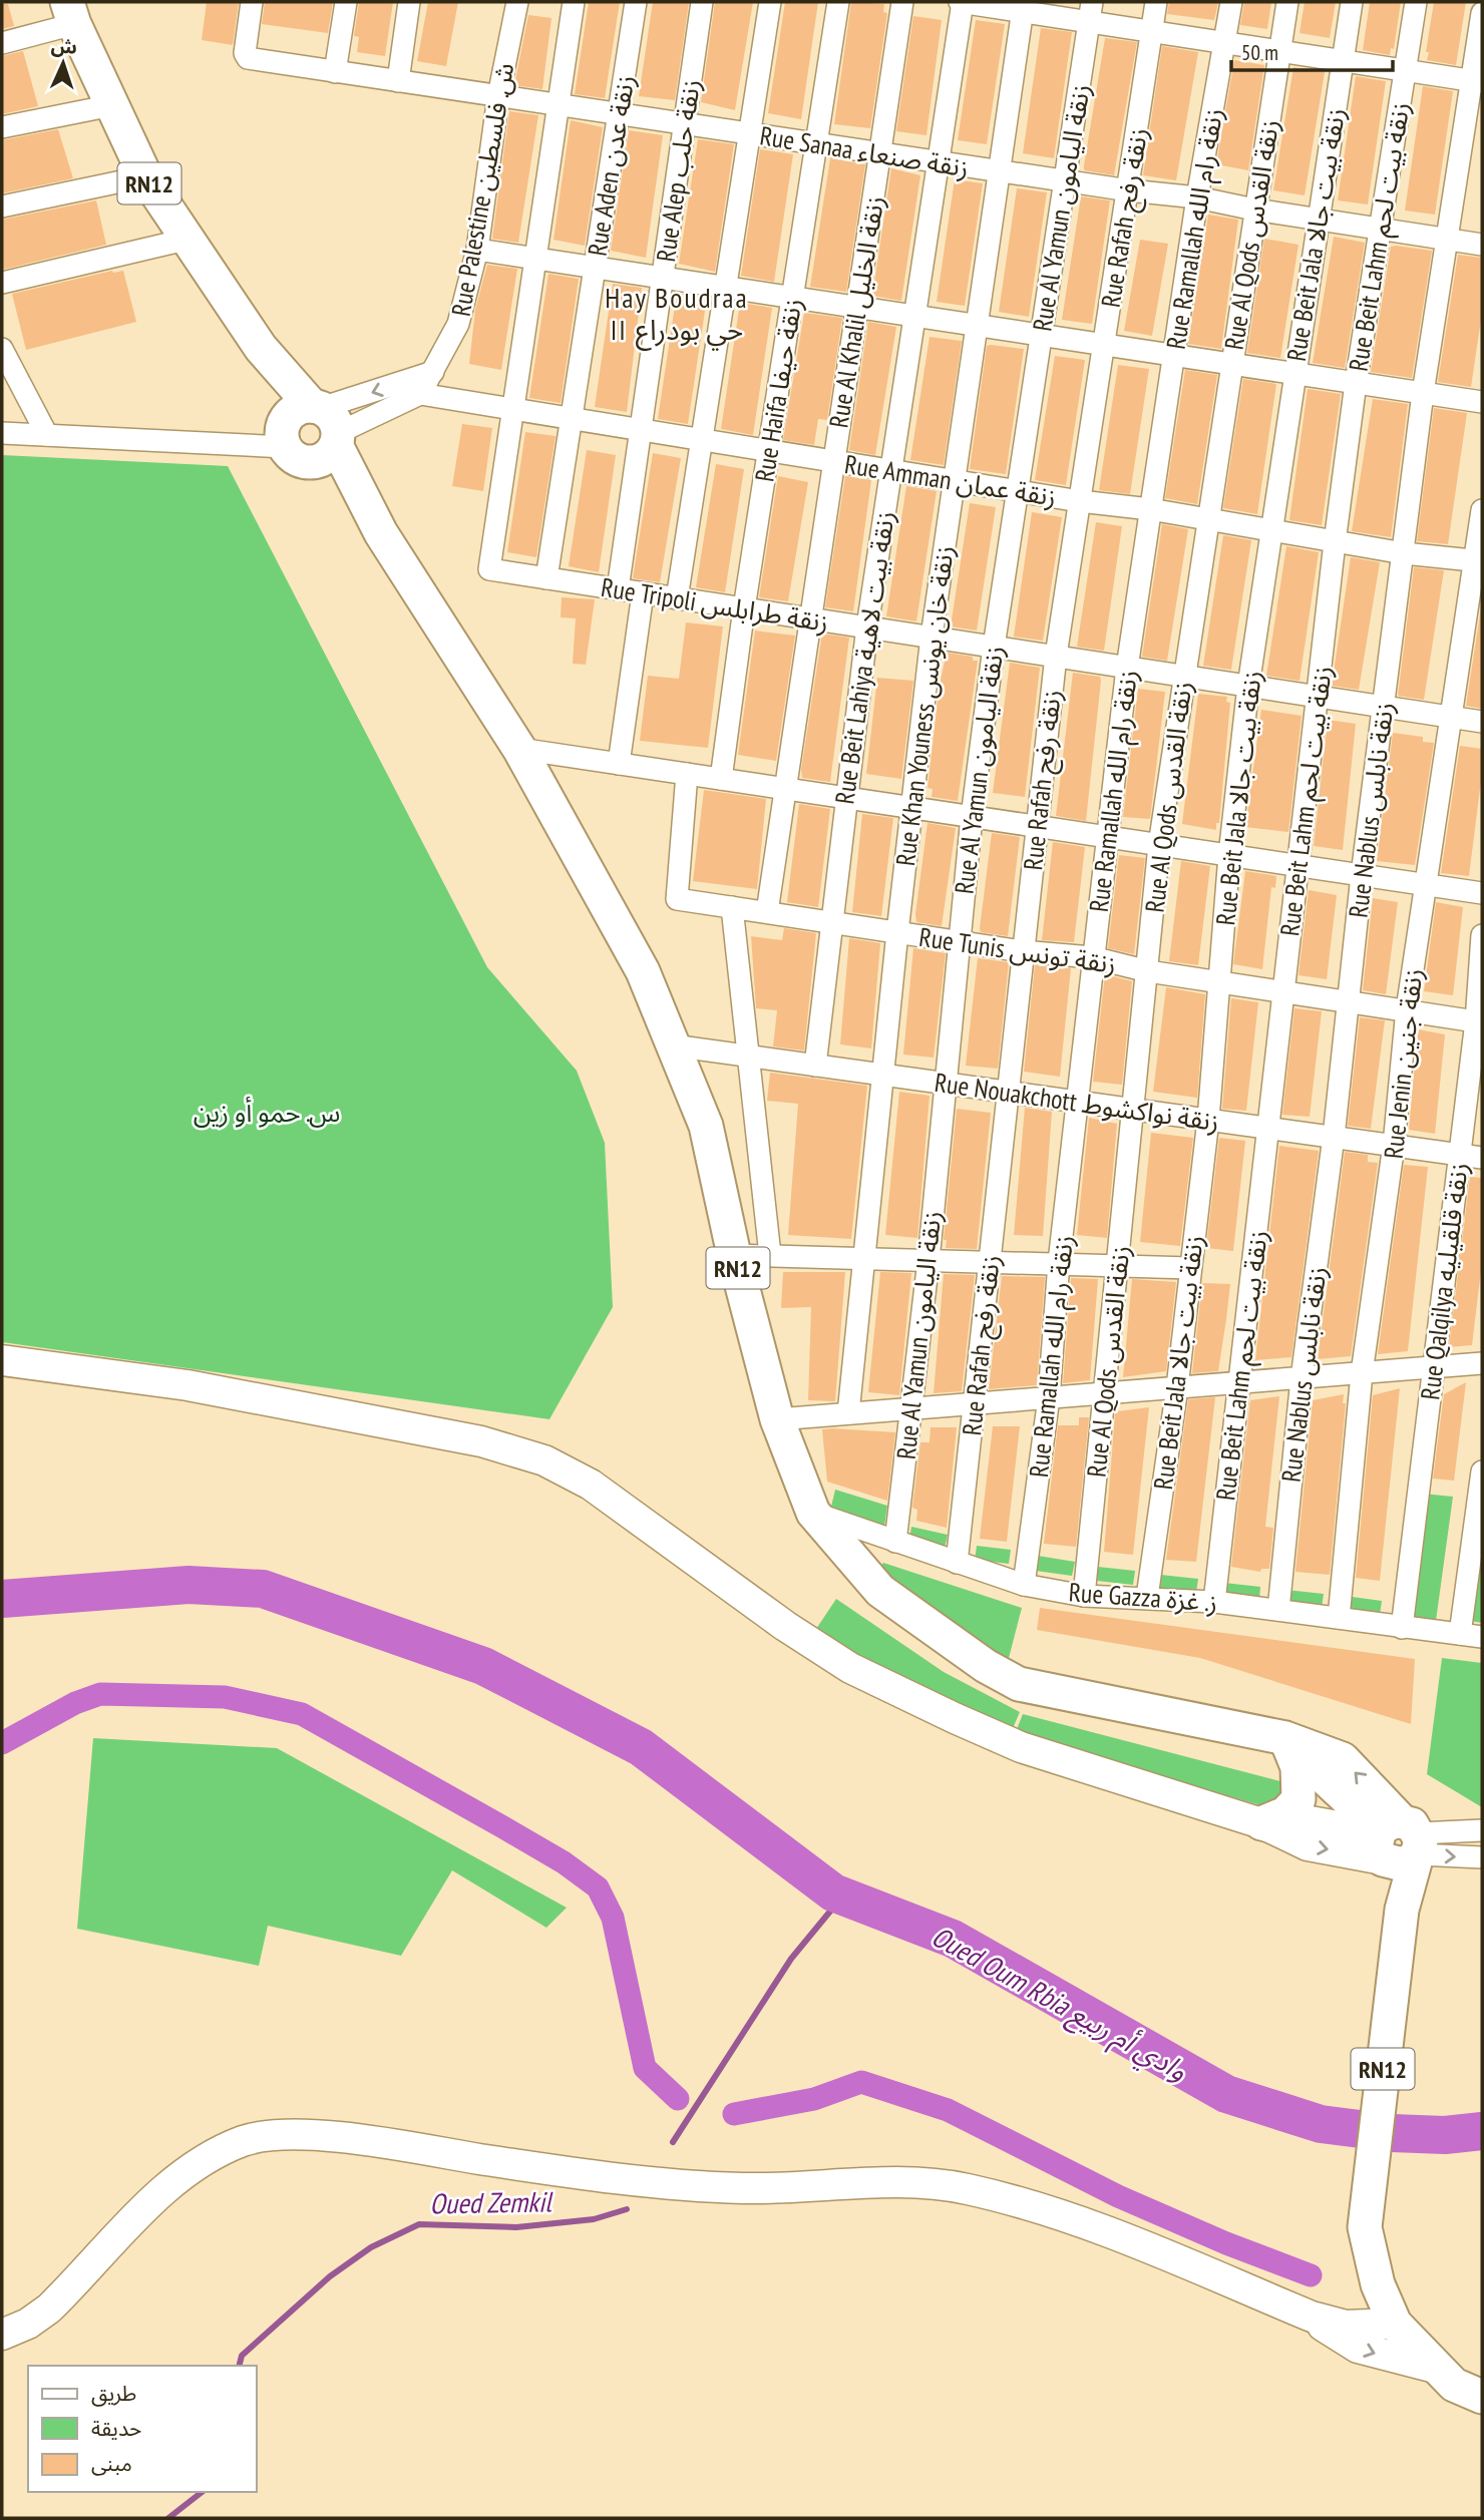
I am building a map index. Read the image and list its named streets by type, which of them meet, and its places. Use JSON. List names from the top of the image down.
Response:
{
  "streets": {
    "main road": ["RN12"],
    "street": [
      "Rue Sanaa زنقة صنعاء",
      "Rue Aden زنقة عدن",
      "Rue Alep زنقة حلب",
      "Rue Palestine ش. فلسطين",
      "Rue Al Yamun زنقة اليامون",
      "Rue Rafah زنقة رفح",
      "Rue Ramallah زنقة رام الله",
      "Rue Al Qods زنقة القدس",
      "Rue Beit Jala زنقة بيت جالا",
      "Rue Beit Lahm زنقة بيت لحم",
      "Rue Al Khalil زنقة الخليل",
      "Rue Haifa زنقة حيفا",
      "Rue Amman زنقة عمان",
      "Rue Tripoli زنقة طرابلس",
      "Rue Beit Lahiya زنقة بيت لاهية",
      "Rue Khan Youness زنقة خان يونس",
      "Rue Nablus زنقة نابلس",
      "Rue Tunis زنقة تونس",
      "Rue Jenin زنقة جنين",
      "Rue Nouakchott زنقة نواكشوط",
      "Rue Qalqilya زنقة قلقيليه",
      "Rue Gazza ز. غزة"
    ]
  },
  "crossings": [
    ["Rue Sanaa زنقة صنعاء", "Rue Aden زنقة عدن"],
    ["Rue Sanaa زنقة صنعاء", "Rue Alep زنقة حلب"],
    ["Rue Sanaa زنقة صنعاء", "Rue Palestine ش. فلسطين"],
    ["Rue Sanaa زنقة صنعاء", "Rue Al Yamun زنقة اليامون"],
    ["Rue Sanaa زنقة صنعاء", "Rue Rafah زنقة رفح"],
    ["Rue Sanaa زنقة صنعاء", "Rue Ramallah زنقة رام الله"],
    ["Rue Sanaa زنقة صنعاء", "Rue Al Qods زنقة القدس"],
    ["Rue Sanaa زنقة صنعاء", "Rue Beit Jala زنقة بيت جالا"],
    ["Rue Sanaa زنقة صنعاء", "Rue Beit Lahm زنقة بيت لحم"],
    ["Rue Sanaa زنقة صنعاء", "Rue Al Khalil زنقة الخليل"],
    ["Rue Sanaa زنقة صنعاء", "Rue Haifa زنقة حيفا"],
    ["Rue Sanaa زنقة صنعاء", "Rue Beit Lahiya زنقة بيت لاهية"],
    ["Rue Sanaa زنقة صنعاء", "Rue Khan Youness زنقة خان يونس"],
    ["Rue Sanaa زنقة صنعاء", "Rue Nablus زنقة نابلس"],
    ["Rue Aden زنقة عدن", "Rue Amman زنقة عمان"],
    ["Rue Aden زنقة عدن", "Rue Tripoli زنقة طرابلس"],
    ["Rue Alep زنقة حلب", "Rue Amman زنقة عمان"],
    ["Rue Alep زنقة حلب", "Rue Tripoli زنقة طرابلس"],
    ["RN12", "Rue Nouakchott زنقة نواكشوط"],
    ["RN12", "Rue Gazza ز. غزة"],
    ["Rue Palestine ش. فلسطين", "Rue Amman زنقة عمان"],
    ["Rue Al Yamun زنقة اليامون", "Rue Amman زنقة عمان"],
    ["Rue Al Yamun زنقة اليامون", "Rue Tripoli زنقة طرابلس"],
    ["Rue Al Yamun زنقة اليامون", "Rue Tunis زنقة تونس"],
    ["Rue Al Yamun زنقة اليامون", "Rue Nouakchott زنقة نواكشوط"],
    ["Rue Al Yamun زنقة اليامون", "Rue Gazza ز. غزة"],
    ["Rue Rafah زنقة رفح", "Rue Amman زنقة عمان"],
    ["Rue Rafah زنقة رفح", "Rue Tripoli زنقة طرابلس"],
    ["Rue Rafah زنقة رفح", "Rue Tunis زنقة تونس"],
    ["Rue Rafah زنقة رفح", "Rue Nouakchott زنقة نواكشوط"],
    ["Rue Rafah زنقة رفح", "Rue Gazza ز. غزة"],
    ["Rue Ramallah زنقة رام الله", "Rue Amman زنقة عمان"],
    ["Rue Ramallah زنقة رام الله", "Rue Tripoli زنقة طرابلس"],
    ["Rue Ramallah زنقة رام الله", "Rue Tunis زنقة تونس"],
    ["Rue Ramallah زنقة رام الله", "Rue Nouakchott زنقة نواكشوط"],
    ["Rue Ramallah زنقة رام الله", "Rue Gazza ز. غزة"],
    ["Rue Al Qods زنقة القدس", "Rue Amman زنقة عمان"],
    ["Rue Al Qods زنقة القدس", "Rue Tripoli زنقة طرابلس"],
    ["Rue Al Qods زنقة القدس", "Rue Tunis زنقة تونس"],
    ["Rue Al Qods زنقة القدس", "Rue Nouakchott زنقة نواكشوط"],
    ["Rue Al Qods زنقة القدس", "Rue Gazza ز. غزة"],
    ["Rue Beit Jala زنقة بيت جالا", "Rue Amman زنقة عمان"],
    ["Rue Beit Jala زنقة بيت جالا", "Rue Tripoli زنقة طرابلس"],
    ["Rue Beit Jala زنقة بيت جالا", "Rue Tunis زنقة تونس"],
    ["Rue Beit Jala زنقة بيت جالا", "Rue Nouakchott زنقة نواكشوط"],
    ["Rue Beit Jala زنقة بيت جالا", "Rue Gazza ز. غزة"],
    ["Rue Beit Lahm زنقة بيت لحم", "Rue Amman زنقة عمان"],
    ["Rue Beit Lahm زنقة بيت لحم", "Rue Tripoli زنقة طرابلس"],
    ["Rue Beit Lahm زنقة بيت لحم", "Rue Tunis زنقة تونس"],
    ["Rue Beit Lahm زنقة بيت لحم", "Rue Nouakchott زنقة نواكشوط"],
    ["Rue Beit Lahm زنقة بيت لحم", "Rue Gazza ز. غزة"],
    ["Rue Al Khalil زنقة الخليل", "Rue Amman زنقة عمان"],
    ["Rue Al Khalil زنقة الخليل", "Rue Tripoli زنقة طرابلس"],
    ["Rue Al Khalil زنقة الخليل", "Rue Tunis زنقة تونس"],
    ["Rue Haifa زنقة حيفا", "Rue Amman زنقة عمان"],
    ["Rue Haifa زنقة حيفا", "Rue Tripoli زنقة طرابلس"],
    ["Rue Amman زنقة عمان", "Rue Tripoli زنقة طرابلس"],
    ["Rue Amman زنقة عمان", "Rue Beit Lahiya زنقة بيت لاهية"],
    ["Rue Amman زنقة عمان", "Rue Khan Youness زنقة خان يونس"],
    ["Rue Amman زنقة عمان", "Rue Nablus زنقة نابلس"],
    ["Rue Amman زنقة عمان", "Rue Jenin زنقة جنين"],
    ["Rue Tripoli زنقة طرابلس", "Rue Beit Lahiya زنقة بيت لاهية"],
    ["Rue Tripoli زنقة طرابلس", "Rue Khan Youness زنقة خان يونس"],
    ["Rue Tripoli زنقة طرابلس", "Rue Nablus زنقة نابلس"],
    ["Rue Tripoli زنقة طرابلس", "Rue Jenin زنقة جنين"],
    ["Rue Beit Lahiya زنقة بيت لاهية", "Rue Tunis زنقة تونس"],
    ["Rue Beit Lahiya زنقة بيت لاهية", "Rue Nouakchott زنقة نواكشوط"],
    ["Rue Khan Youness زنقة خان يونس", "Rue Tunis زنقة تونس"],
    ["Rue Khan Youness زنقة خان يونس", "Rue Nouakchott زنقة نواكشوط"],
    ["Rue Nablus زنقة نابلس", "Rue Tunis زنقة تونس"],
    ["Rue Nablus زنقة نابلس", "Rue Nouakchott زنقة نواكشوط"],
    ["Rue Nablus زنقة نابلس", "Rue Gazza ز. غزة"],
    ["Rue Tunis زنقة تونس", "Rue Jenin زنقة جنين"],
    ["Rue Tunis زنقة تونس", "Rue Qalqilya زنقة قلقيليه"],
    ["Rue Jenin زنقة جنين", "Rue Nouakchott زنقة نواكشوط"],
    ["Rue Jenin زنقة جنين", "Rue Gazza ز. غزة"],
    ["Rue Nouakchott زنقة نواكشوط", "Rue Qalqilya زنقة قلقيليه"],
    ["Rue Qalqilya زنقة قلقيليه", "Rue Gazza ز. غزة"]
  ],
  "districts": ["Hay Boudraa II حي بودراع"],
  "water": ["Oued Oum Rbia وادي أم ربيع", "Oued Zemkil"],
  "parks": ["س. حمو أو زين"],
  "legend": ["طريق", "حديقة", "مبنى"],
  "scale_bar": "50 m",
  "north": "top"
}
